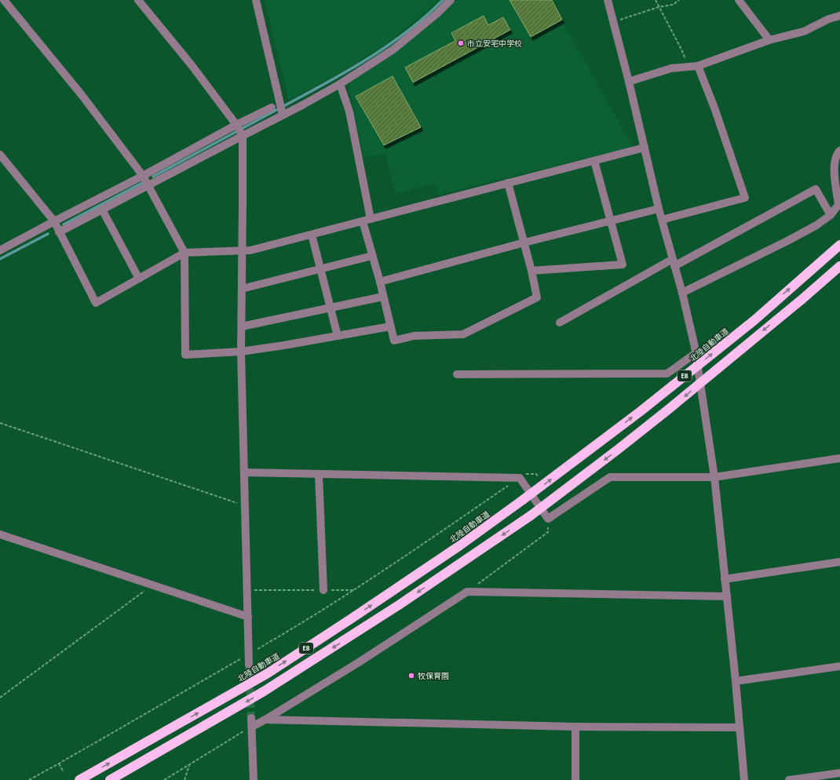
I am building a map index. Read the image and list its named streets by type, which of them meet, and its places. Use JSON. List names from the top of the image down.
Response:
{
  "streets": {
    "highway": ["北陸自動車道", "E8"]
  },
  "places": ["市立安宅中学校", "牧保育園"]
}
